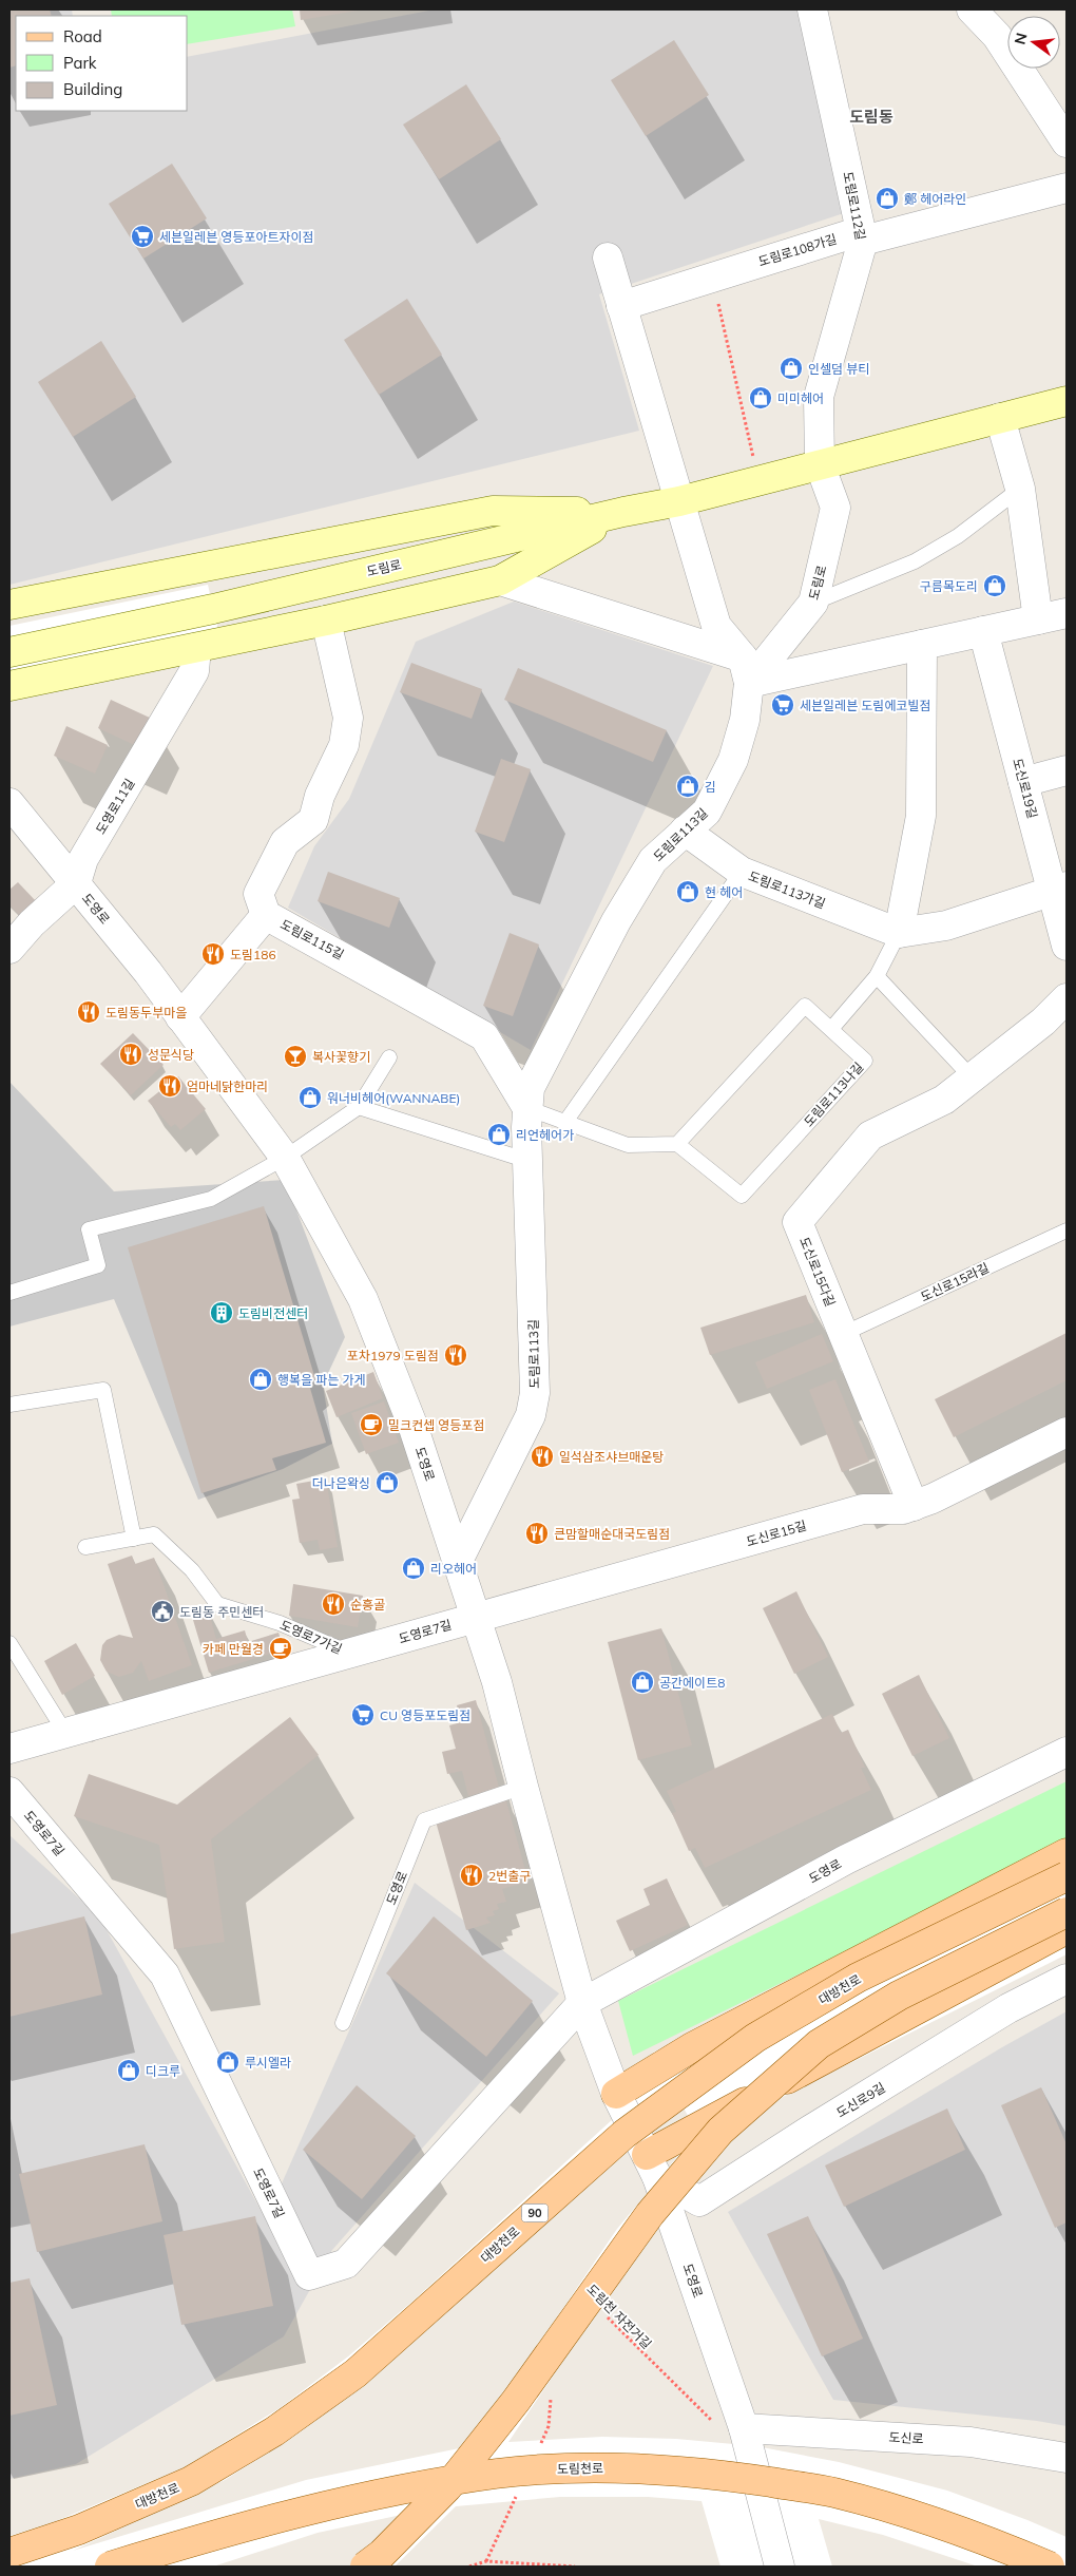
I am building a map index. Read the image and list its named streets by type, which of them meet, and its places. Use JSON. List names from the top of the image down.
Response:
{
  "streets": {
    "main road": [
      "도림로",
      "대방천로",
      "90",
      "도림천로"
    ],
    "street": [
      "도림로112길",
      "도림로108가길",
      "도신로19길",
      "도영로11길",
      "도림로113길",
      "도림로113가길",
      "도영로",
      "도림로115길",
      "도신로15다길",
      "도신로15길",
      "도영로7길",
      "도신로9길",
      "도신로"
    ],
    "lane": ["도림로113나길", "도신로15라길", "도영로7가길"],
    "path": ["도림천 자전거길"]
  },
  "crossings": [
    ["도림로112길", "도림로108가길"],
    ["도림로112길", "도림로"],
    ["도림로", "도림로113길"],
    ["도영로11길", "도영로"],
    ["도림로113길", "도림로113가길"],
    ["도림로113길", "도영로"],
    ["도림로113길", "도림로115길"],
    ["도영로", "도신로15길"],
    ["도영로", "도영로7길"],
    ["도영로", "도신로9길"],
    ["도영로", "도신로"],
    ["도신로15다길", "도신로15라길"],
    ["도신로15다길", "도신로15길"],
    ["도신로15길", "도영로7길"],
    ["도영로7길", "도영로7가길"]
  ],
  "districts": ["도림동"],
  "places": {
    "shop": [
      "鄭 헤어라인",
      "인셀덤 뷰티",
      "미미헤어",
      "구름목도리",
      "김",
      "현 헤어",
      "워너비헤어(WANNABE)",
      "리언헤어가",
      "행복을 파는 가게",
      "더나은왁싱",
      "리오헤어",
      "공간에이트8",
      "루시엘라",
      "디크루"
    ],
    "supermarket": ["세븐일레븐 영등포아트자이점", "세븐일레븐 도림에코빌점", "CU 영등포도림점"],
    "restaurant": [
      "도림186",
      "도림동두부마을",
      "성문식당",
      "엄마네닭한마리",
      "포차1979 도림점",
      "일석삼조샤브매운탕",
      "큰맘할매순대국도림점",
      "순흥골",
      "2번출구"
    ],
    "bar": ["복사꽃향기"],
    "building": ["도림비전센터"],
    "cafe": ["밀크컨셉 영등포점", "카페 만월경"],
    "public building": ["도림동 주민센터"]
  },
  "legend": ["Road", "Park", "Building"],
  "north": "left"
}
